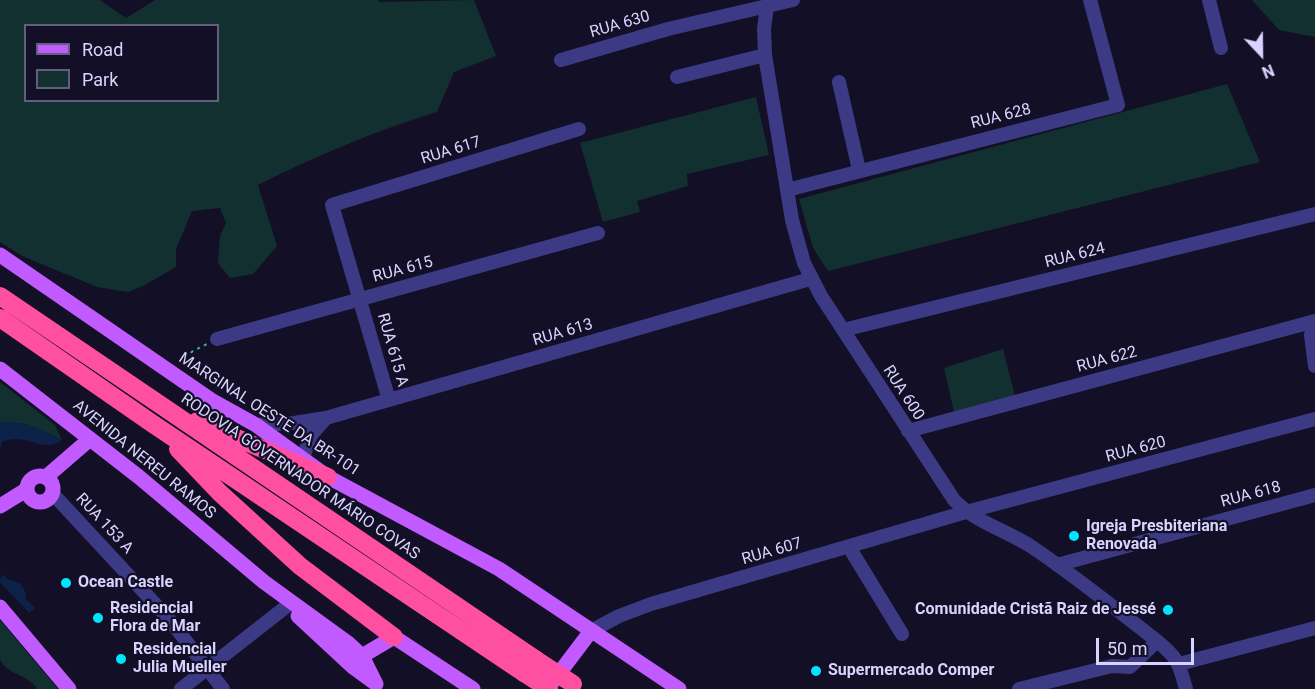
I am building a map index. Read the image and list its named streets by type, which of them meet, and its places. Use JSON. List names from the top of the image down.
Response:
{
  "streets": {
    "highway": ["RODOVIA GOVERNADOR MÁRIO COVAS"],
    "main road": ["MARGINAL OESTE DA BR-101", "AVENIDA NEREU RAMOS"],
    "street": [
      "RUA 630",
      "RUA 628",
      "RUA 617",
      "RUA 624",
      "RUA 615",
      "RUA 613",
      "RUA 615 A",
      "RUA 622",
      "RUA 600",
      "RUA 620",
      "RUA 618",
      "RUA 153 A",
      "RUA 607"
    ]
  },
  "crossings": [
    ["RUA 630", "RUA 600"],
    ["RUA 628", "RUA 600"],
    ["RUA 617", "RUA 615 A"],
    ["RUA 624", "RUA 600"],
    ["RUA 615", "RUA 615 A"],
    ["RUA 613", "RUA 615 A"],
    ["RUA 613", "RUA 600"],
    ["RUA 613", "MARGINAL OESTE DA BR-101"],
    ["RUA 622", "RUA 600"],
    ["RUA 600", "RUA 620"],
    ["RUA 600", "RUA 618"],
    ["RUA 600", "RUA 607"],
    ["MARGINAL OESTE DA BR-101", "RUA 607"],
    ["RUA 620", "RUA 607"]
  ],
  "places": [
    "Igreja Presbiteriana Renovada",
    "Ocean Castle",
    "Comunidade Cristã Raiz de Jessé",
    "Residencial Flora de Mar",
    "Residencial Julia Mueller",
    "Supermercado Comper"
  ],
  "legend": ["Road", "Park"],
  "scale_bar": "50 m",
  "north": "bottom"
}
